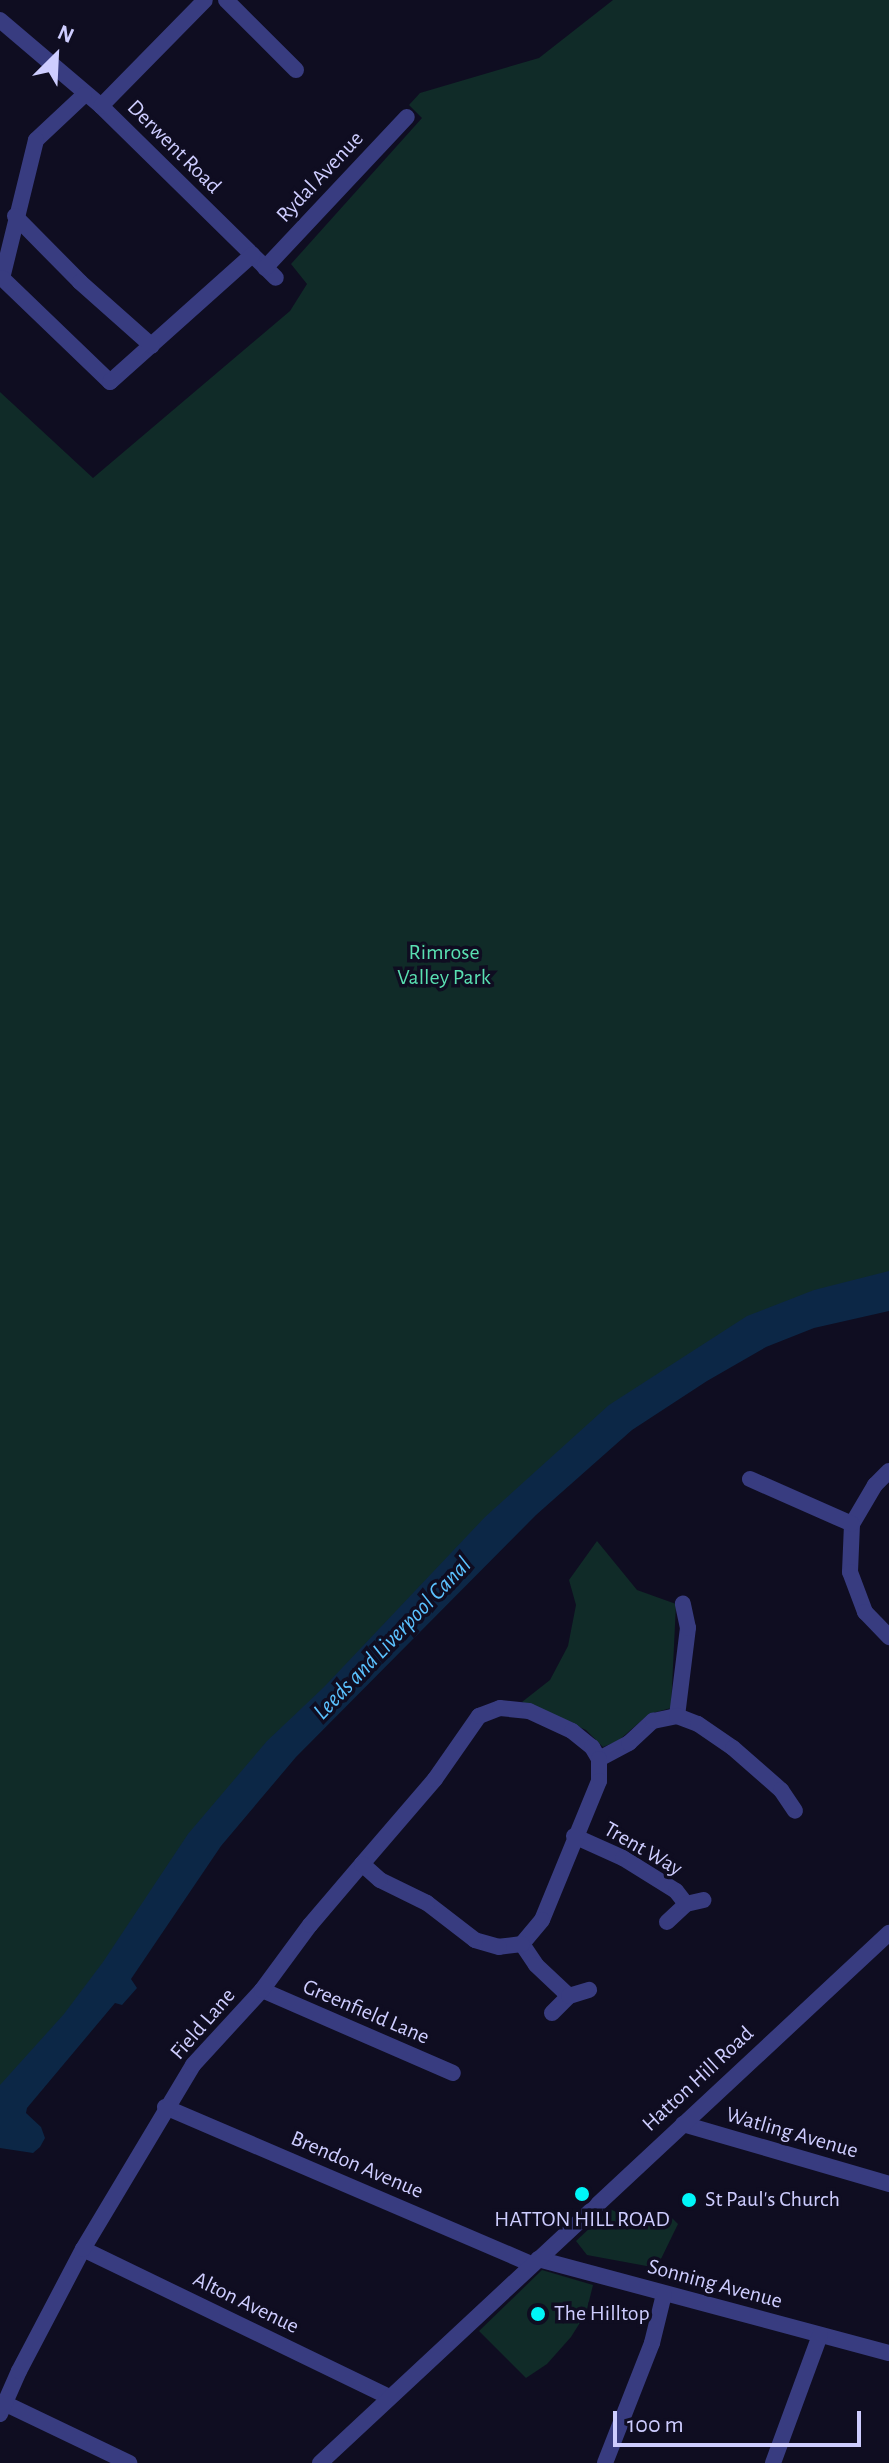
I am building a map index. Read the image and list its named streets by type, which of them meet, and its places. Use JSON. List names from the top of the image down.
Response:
{
  "streets": {
    "street": [
      "Derwent Road",
      "Rydal Avenue",
      "Trent Way",
      "Greenfield Lane",
      "Field Lane",
      "Hatton Hill Road",
      "Watling Avenue",
      "Brendon Avenue",
      "Sonning Avenue",
      "Alton Avenue"
    ]
  },
  "crossings": [
    ["Derwent Road", "Rydal Avenue"],
    ["Greenfield Lane", "Field Lane"],
    ["Field Lane", "Brendon Avenue"],
    ["Field Lane", "Alton Avenue"],
    ["Hatton Hill Road", "Watling Avenue"],
    ["Hatton Hill Road", "Brendon Avenue"],
    ["Hatton Hill Road", "Sonning Avenue"],
    ["Hatton Hill Road", "Alton Avenue"],
    ["Brendon Avenue", "Sonning Avenue"]
  ],
  "water": ["Leeds and Liverpool Canal"],
  "parks": ["Rimrose Valley Park"],
  "places": ["HATTON HILL ROAD", "St Paul's Church", "The Hilltop"],
  "scale_bar": "100 m",
  "north": "top right"
}
